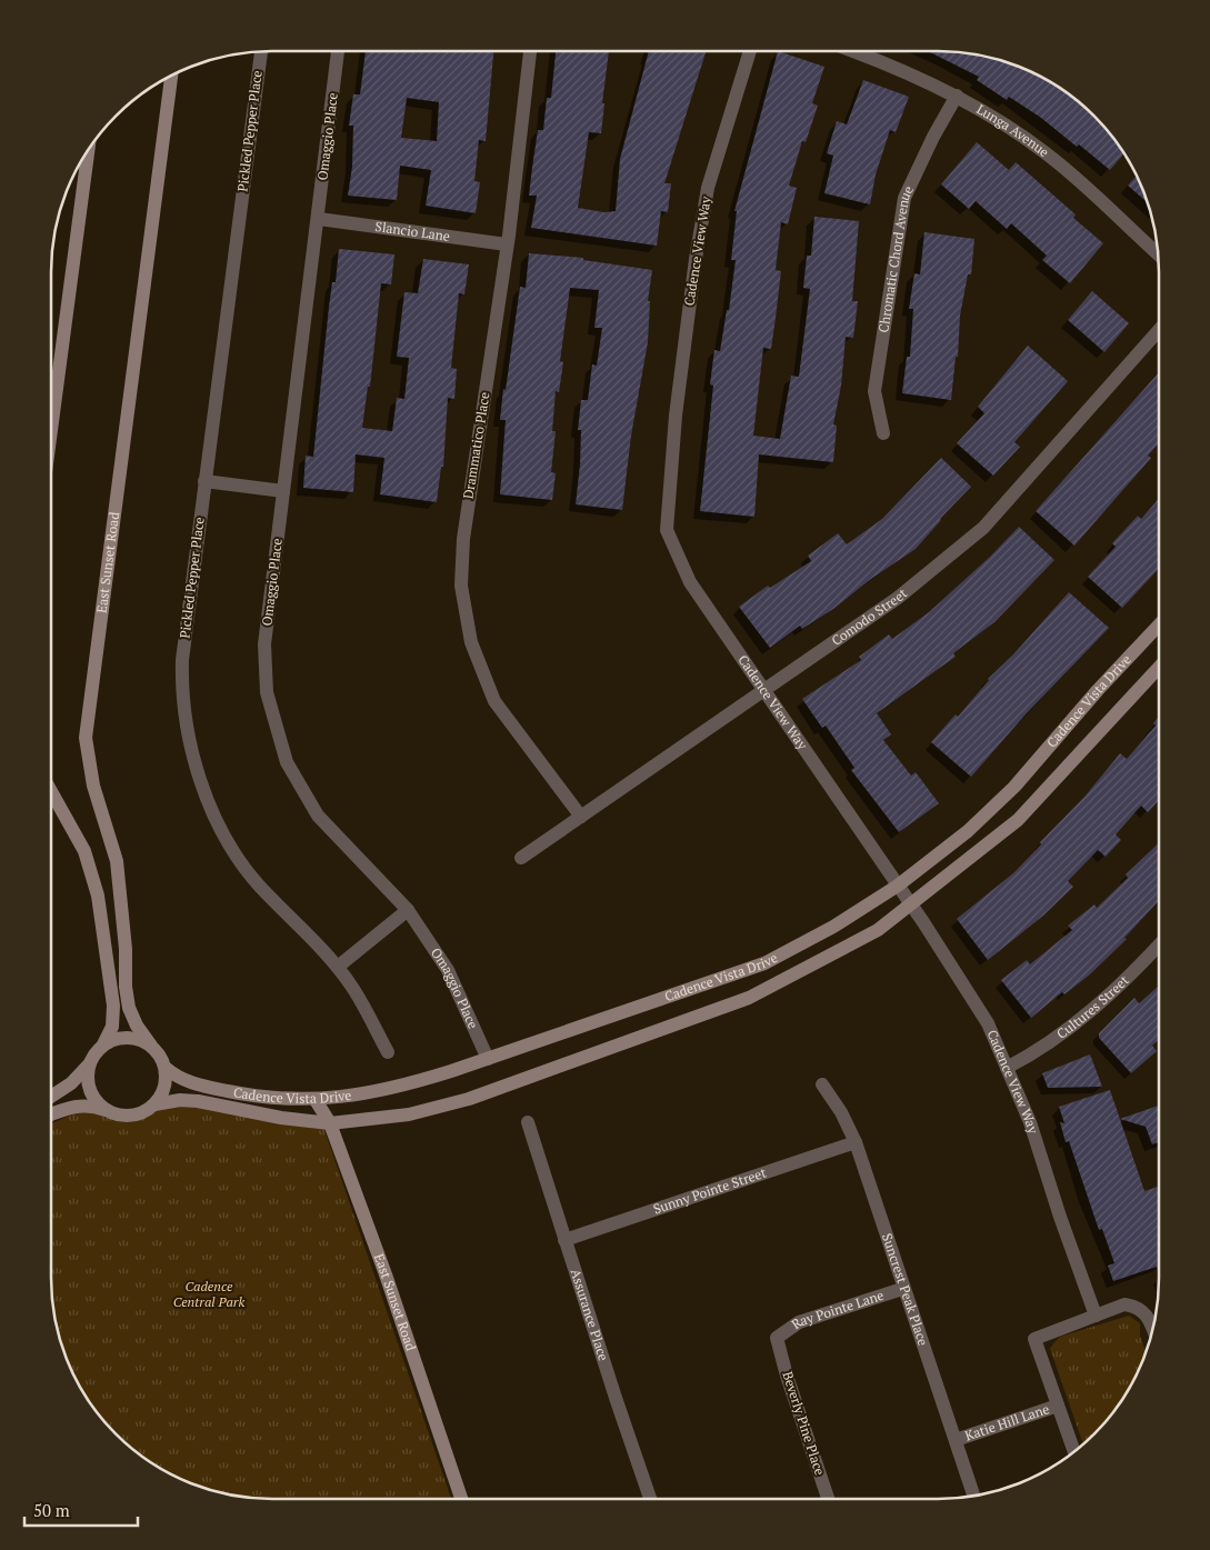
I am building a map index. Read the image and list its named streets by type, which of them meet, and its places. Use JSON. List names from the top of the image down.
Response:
{
  "streets": {
    "main road": ["East Sunset Road", "Cadence Vista Drive"],
    "street": [
      "Pickled Pepper Place",
      "Lunga Avenue",
      "Omaggio Place",
      "Slancio Lane",
      "Cadence View Way",
      "Chromatic Chord Avenue",
      "Drammatico Place",
      "Comodo Street",
      "Cultures Street",
      "Sunny Pointe Street",
      "Suncrest Peak Place",
      "Ray Pointe Lane",
      "Assurance Place",
      "Beverly Pine Place",
      "Katie Hill Lane"
    ]
  },
  "crossings": [
    ["Lunga Avenue", "Chromatic Chord Avenue"],
    ["Omaggio Place", "Slancio Lane"],
    ["Omaggio Place", "Cadence Vista Drive"],
    ["Slancio Lane", "Drammatico Place"],
    ["Cadence View Way", "Comodo Street"],
    ["Cadence View Way", "Cadence Vista Drive"],
    ["Cadence View Way", "Cultures Street"],
    ["Drammatico Place", "Comodo Street"],
    ["East Sunset Road", "Cadence Vista Drive"],
    ["Sunny Pointe Street", "Suncrest Peak Place"],
    ["Sunny Pointe Street", "Assurance Place"],
    ["Suncrest Peak Place", "Ray Pointe Lane"],
    ["Suncrest Peak Place", "Katie Hill Lane"],
    ["Ray Pointe Lane", "Beverly Pine Place"]
  ],
  "parks": ["Cadence Central Park"],
  "scale_bar": "50 m"
}
